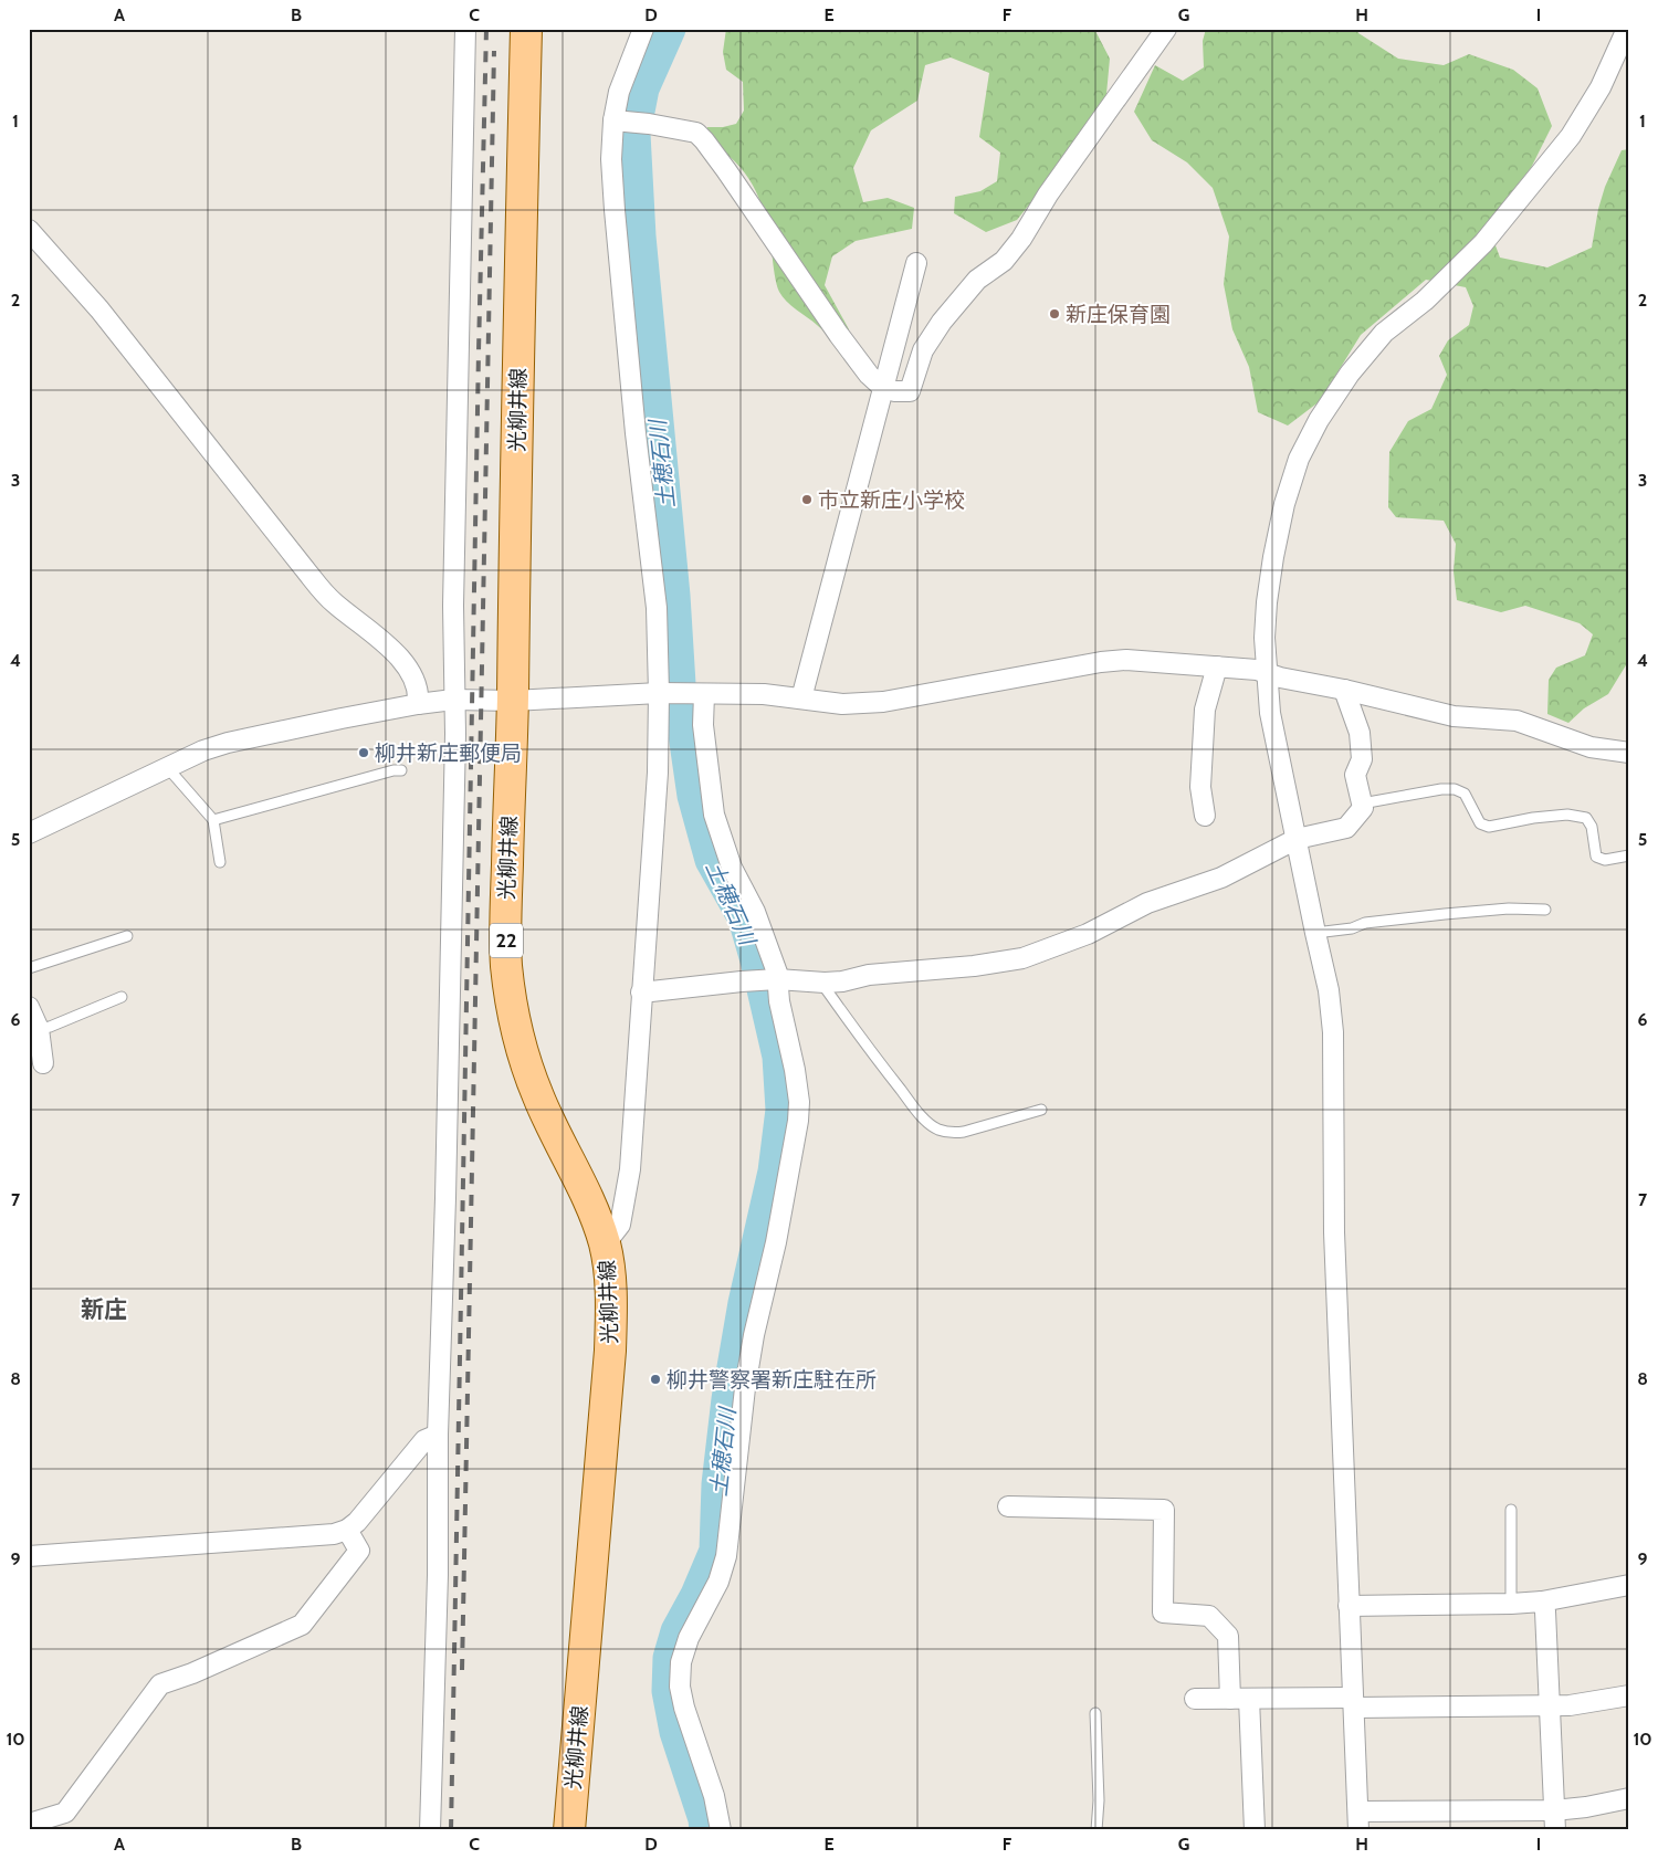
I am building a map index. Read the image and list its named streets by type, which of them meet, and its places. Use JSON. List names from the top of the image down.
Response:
{
  "streets": {
    "main road": ["光柳井線", "22"]
  },
  "districts": ["新庄"],
  "water": ["土穂石川"],
  "places": [
    "新庄保育園",
    "市立新庄小学校",
    "柳井新庄郵便局",
    "柳井警察署新庄駐在所"
  ],
  "grid": {
    "columns": [
      "A",
      "B",
      "C",
      "D",
      "E",
      "F",
      "G",
      "H",
      "I"
    ],
    "rows": [
      "1",
      "2",
      "3",
      "4",
      "5",
      "6",
      "7",
      "8",
      "9",
      "10"
    ]
  }
}
